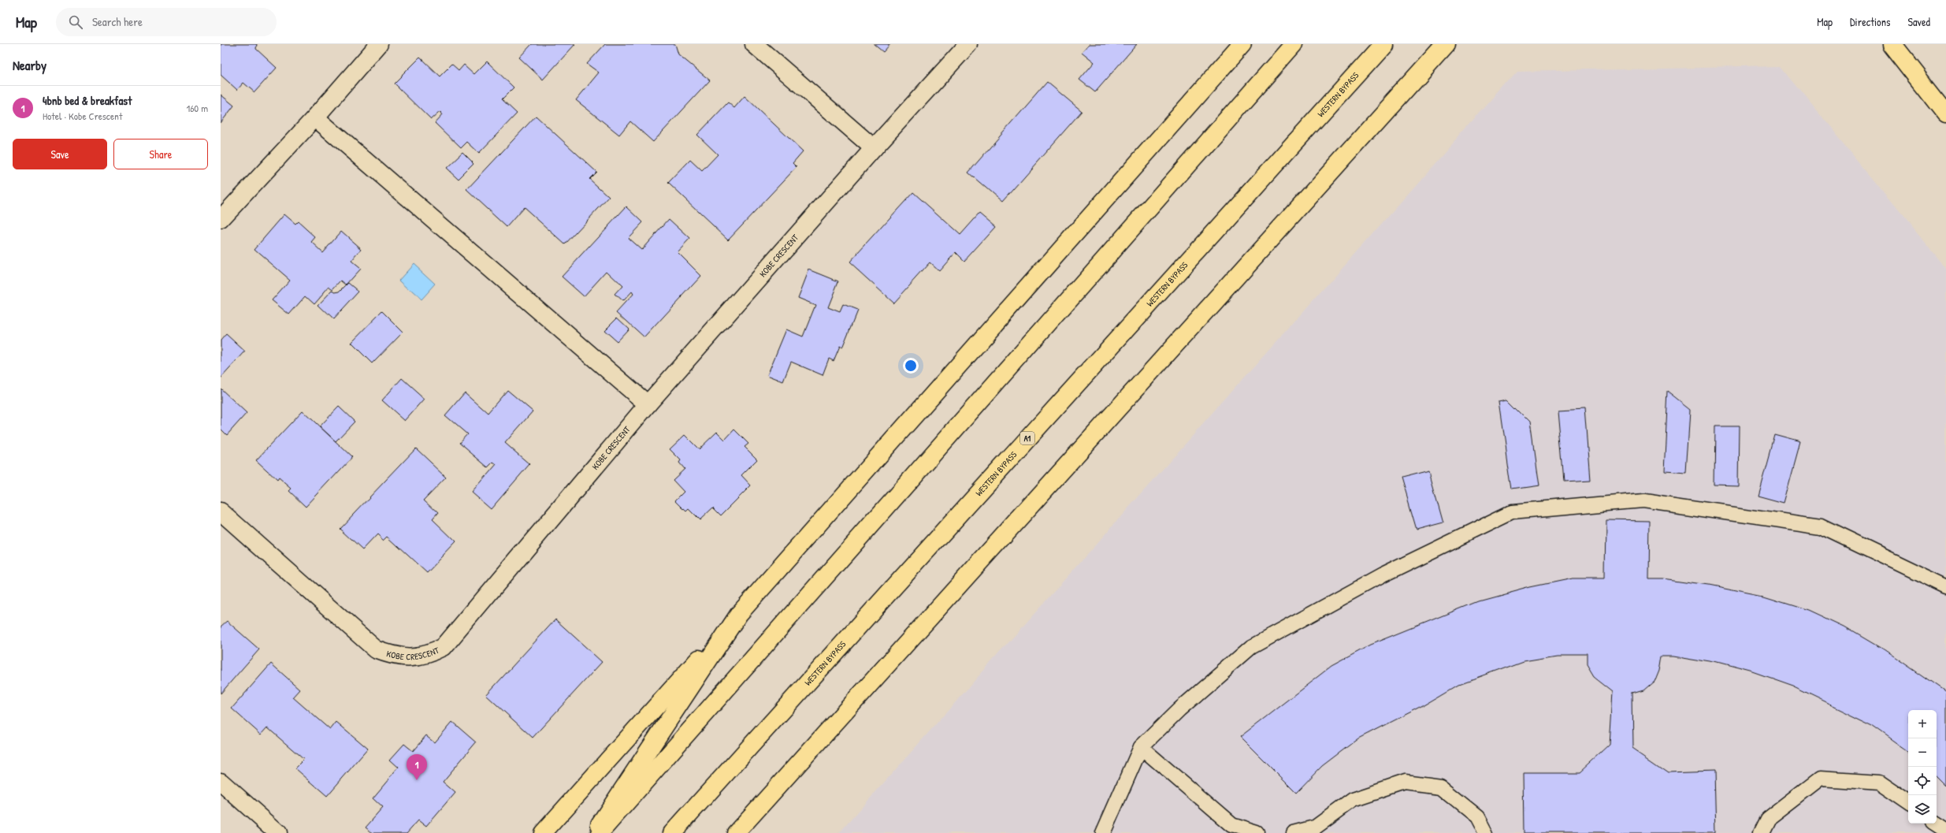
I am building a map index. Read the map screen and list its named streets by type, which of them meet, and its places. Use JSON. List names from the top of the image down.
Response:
{
  "streets": {
    "main road": ["WESTERN BYPASS", "A1"],
    "street": ["KOBE CRESCENT"]
  },
  "page": {
    "header": "Map",
    "search": "Search here",
    "nav": ["Map", "Directions", "Saved"],
    "heading": "Nearby",
    "list": [
      {
        "mark": "1",
        "name": "4bnb bed & breakfast",
        "note": "Hotel · Kobe Crescent",
        "value": "160 m"
      }
    ],
    "buttons": ["Save", "Share"],
    "map_buttons": ["+", "−"],
    "pins": "1"
  }
}
